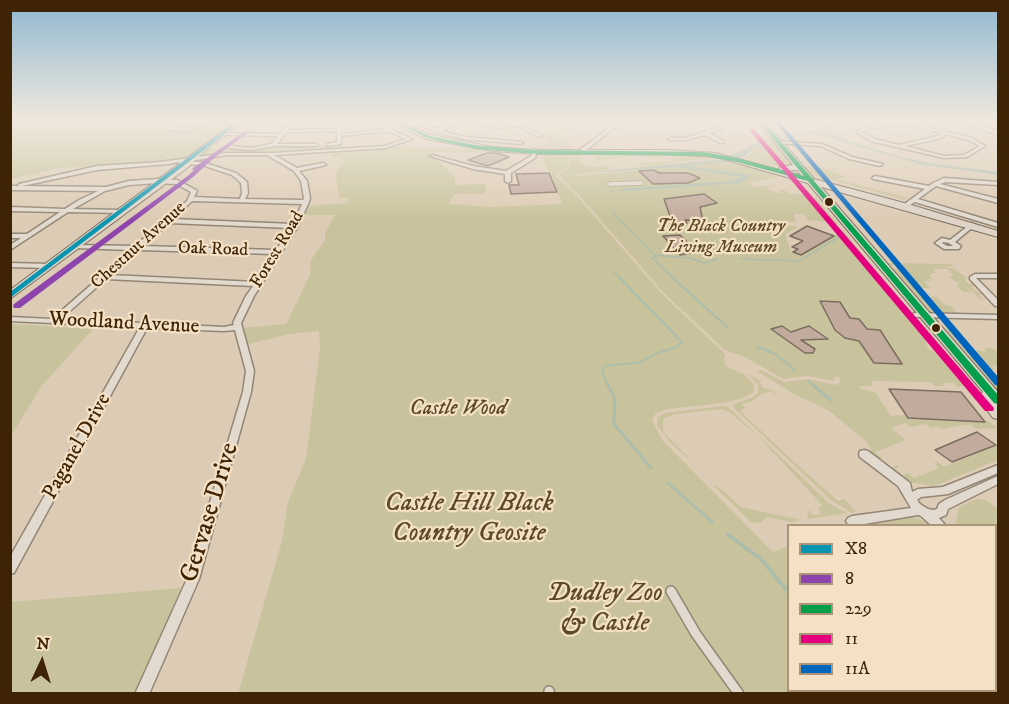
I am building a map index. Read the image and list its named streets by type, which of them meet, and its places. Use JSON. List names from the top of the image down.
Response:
{
  "streets": {
    "street": [
      "Chestnut Avenue",
      "Oak Road",
      "Forest Road",
      "Woodland Avenue",
      "Paganel Drive",
      "Gervase Drive"
    ]
  },
  "crossings": [
    ["Chestnut Avenue", "Oak Road"],
    ["Chestnut Avenue", "Woodland Avenue"],
    ["Oak Road", "Forest Road"],
    ["Forest Road", "Woodland Avenue"],
    ["Forest Road", "Gervase Drive"],
    ["Woodland Avenue", "Paganel Drive"],
    ["Woodland Avenue", "Gervase Drive"]
  ],
  "parks": [
    "The Black Country Living Museum",
    "Castle Wood",
    "Castle Hill Black Country Geosite",
    "Dudley Zoo & Castle"
  ],
  "lines": [
    "transit line X8",
    "transit line 8",
    "transit line 229",
    "transit line 11",
    "transit line 11A"
  ],
  "legend": [
    "X8",
    "8",
    "229",
    "11",
    "11A"
  ],
  "north": "top"
}
